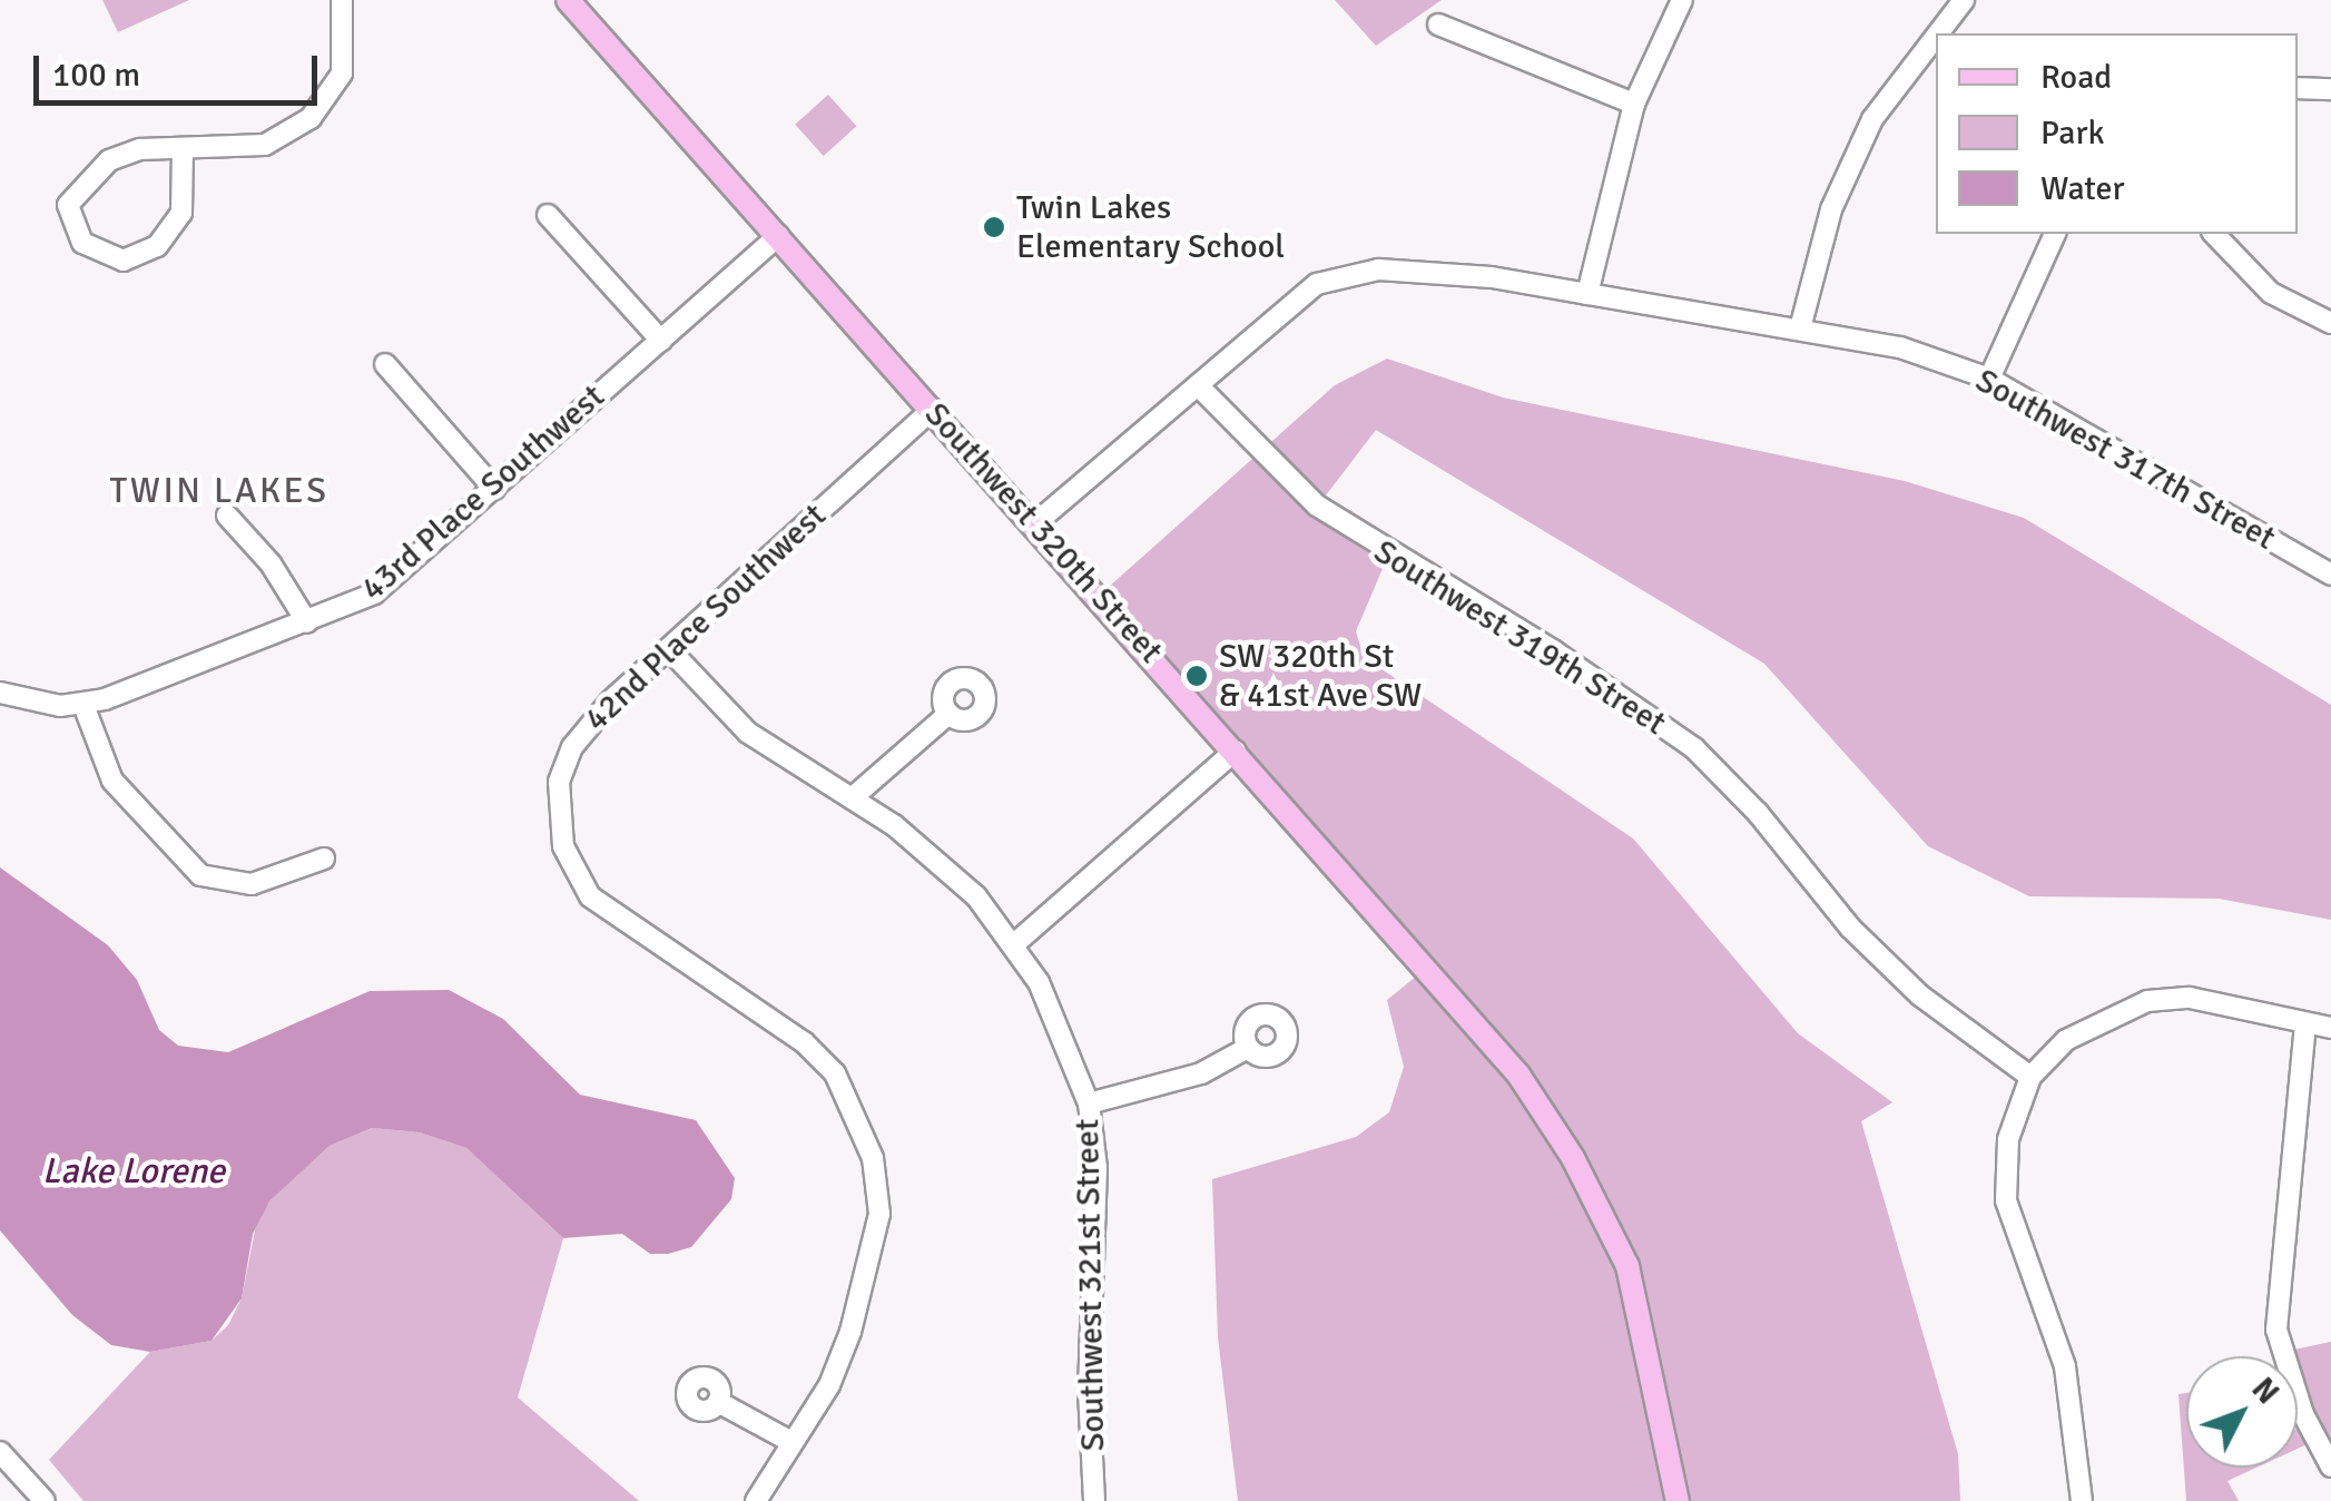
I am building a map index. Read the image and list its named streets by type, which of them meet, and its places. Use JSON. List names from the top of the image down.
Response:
{
  "streets": {
    "main road": ["Southwest 320th Street"],
    "street": [
      "Southwest 317th Street",
      "43rd Place Southwest",
      "42nd Place Southwest",
      "Southwest 319th Street",
      "Southwest 321st Street"
    ]
  },
  "crossings": [
    ["Southwest 317th Street", "Southwest 320th Street"],
    ["Southwest 317th Street", "Southwest 319th Street"],
    ["43rd Place Southwest", "Southwest 320th Street"],
    ["Southwest 320th Street", "42nd Place Southwest"],
    ["42nd Place Southwest", "Southwest 321st Street"]
  ],
  "districts": ["TWIN LAKES"],
  "water": ["Lake Lorene"],
  "places": ["Twin Lakes Elementary School", "SW 320th St & 41st Ave SW"],
  "legend": ["Road", "Park", "Water"],
  "scale_bar": "100 m",
  "north": "top right"
}
